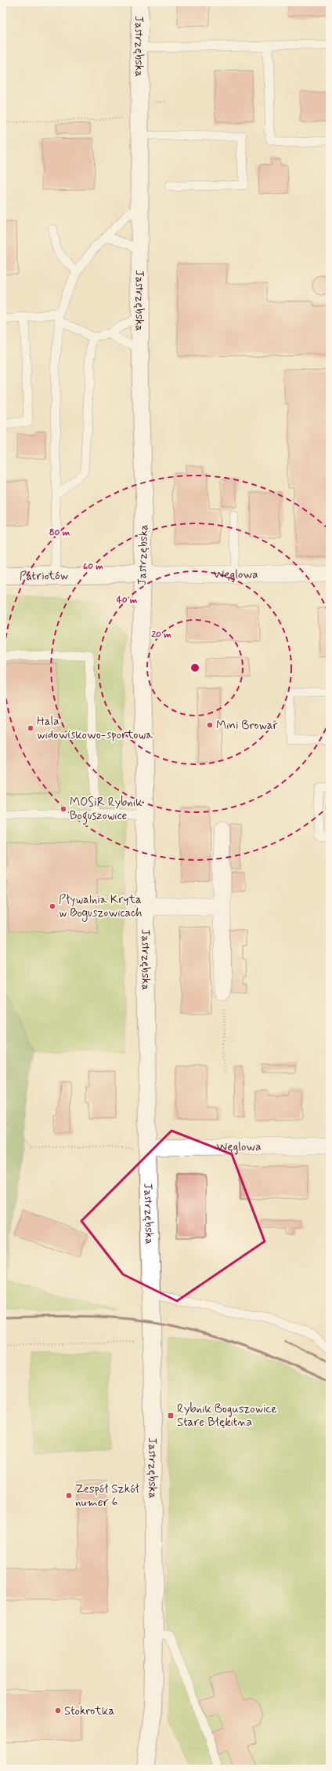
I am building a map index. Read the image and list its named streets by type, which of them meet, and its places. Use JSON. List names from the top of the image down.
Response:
{
  "streets": {
    "street": ["Jastrzębska", "Węglowa", "Patriotów"]
  },
  "crossings": [
    ["Jastrzębska", "Węglowa"],
    ["Jastrzębska", "Patriotów"],
    ["Węglowa", "Patriotów"]
  ],
  "places": {
    "other": [
      "Mini Browar",
      "Hala widowiskowo-sportowa",
      "MOSiR Rybnik Boguszowice",
      "Pływalnia Kryta w Boguszowicach",
      "Zespół Szkół numer 6",
      "Stokrotka"
    ],
    "transit": ["Rybnik Boguszowice Stare Błękitna"]
  },
  "rings": [
    "80 m",
    "60 m",
    "40 m",
    "20 m"
  ]
}
